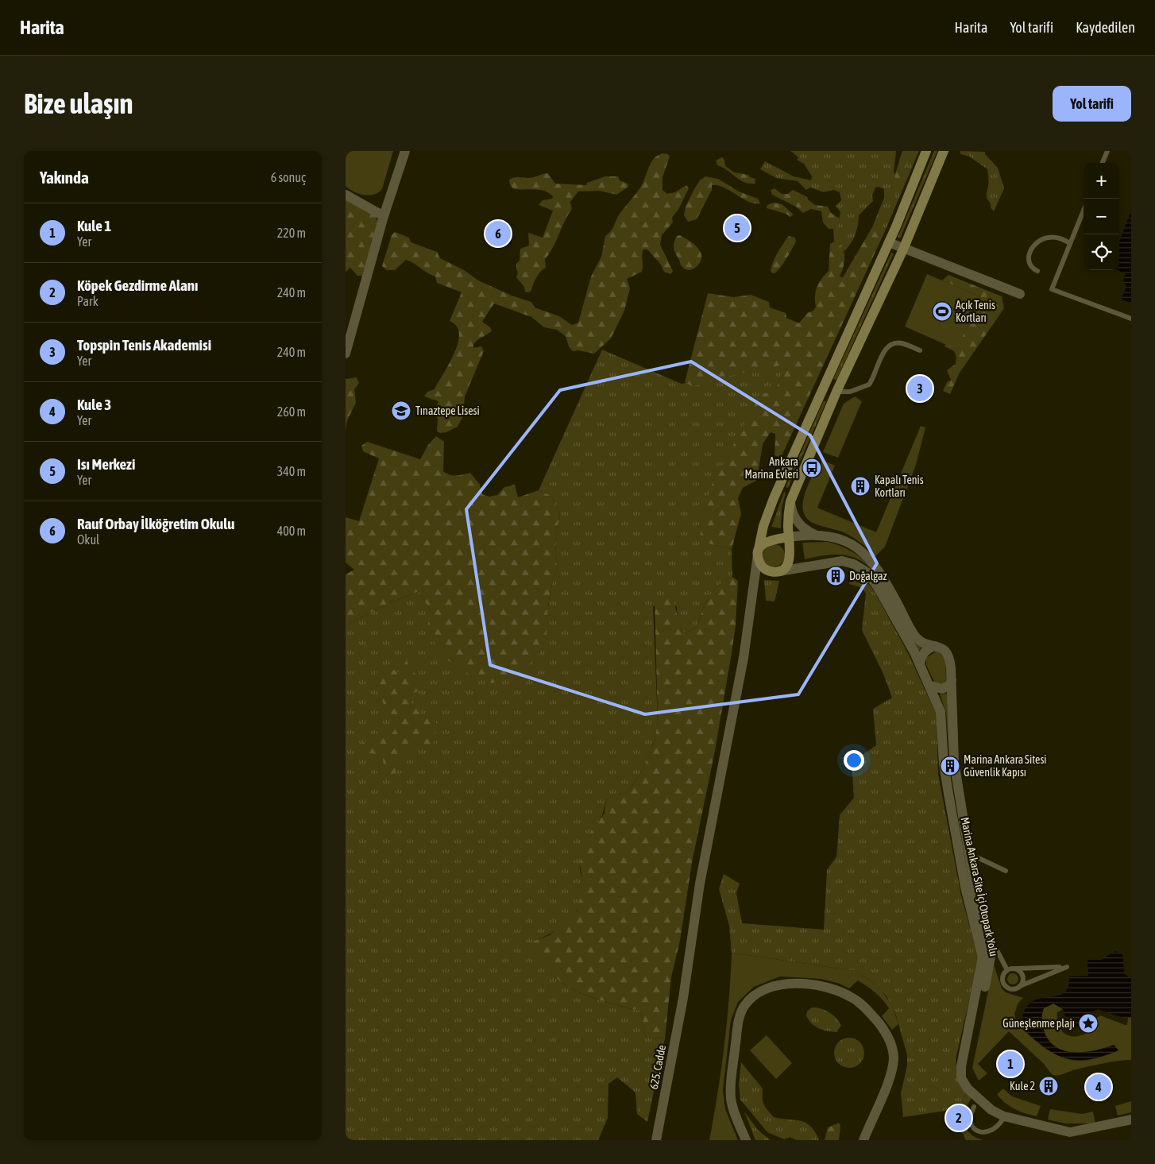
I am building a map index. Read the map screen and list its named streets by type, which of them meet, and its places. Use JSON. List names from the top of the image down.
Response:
{
  "streets": {
    "street": ["Marina Ankara Site İçi Otopark Yolu", "625. Cadde"]
  },
  "places": {
    "sports": ["Açık Tenis Kortları"],
    "school or university": ["Tınaztepe Lisesi"],
    "bus stop": ["Ankara Marina Evleri"],
    "building": [
      "Kapalı Tenis Kortları",
      "Doğalgaz",
      "Marina Ankara Sitesi Güvenlik Kapısı",
      "Kule 2"
    ],
    "place": ["Güneşlenme plajı"]
  },
  "page": {
    "header": "Harita",
    "nav": ["Harita", "Yol tarifi", "Kaydedilen"],
    "buttons": "Yol tarifi",
    "title": "Bize ulaşın",
    "heading": ["Yakında", "6 sonuç"],
    "map_buttons": ["+", "−"],
    "list": [
      {
        "mark": "1",
        "name": "Kule 1",
        "note": "Yer",
        "value": "220 m"
      },
      {
        "mark": "2",
        "name": "Köpek Gezdirme Alanı",
        "note": "Park",
        "value": "240 m"
      },
      {
        "mark": "3",
        "name": "Topspin Tenis Akademisi",
        "note": "Yer",
        "value": "240 m"
      },
      {
        "mark": "4",
        "name": "Kule 3",
        "note": "Yer",
        "value": "260 m"
      },
      {
        "mark": "5",
        "name": "Isı Merkezi",
        "note": "Yer",
        "value": "340 m"
      },
      {
        "mark": "6",
        "name": "Rauf Orbay İlköğretim Okulu",
        "note": "Okul",
        "value": "400 m"
      }
    ],
    "pins": [
      "5",
      "6",
      "3",
      "1",
      "4",
      "2"
    ]
  }
}
